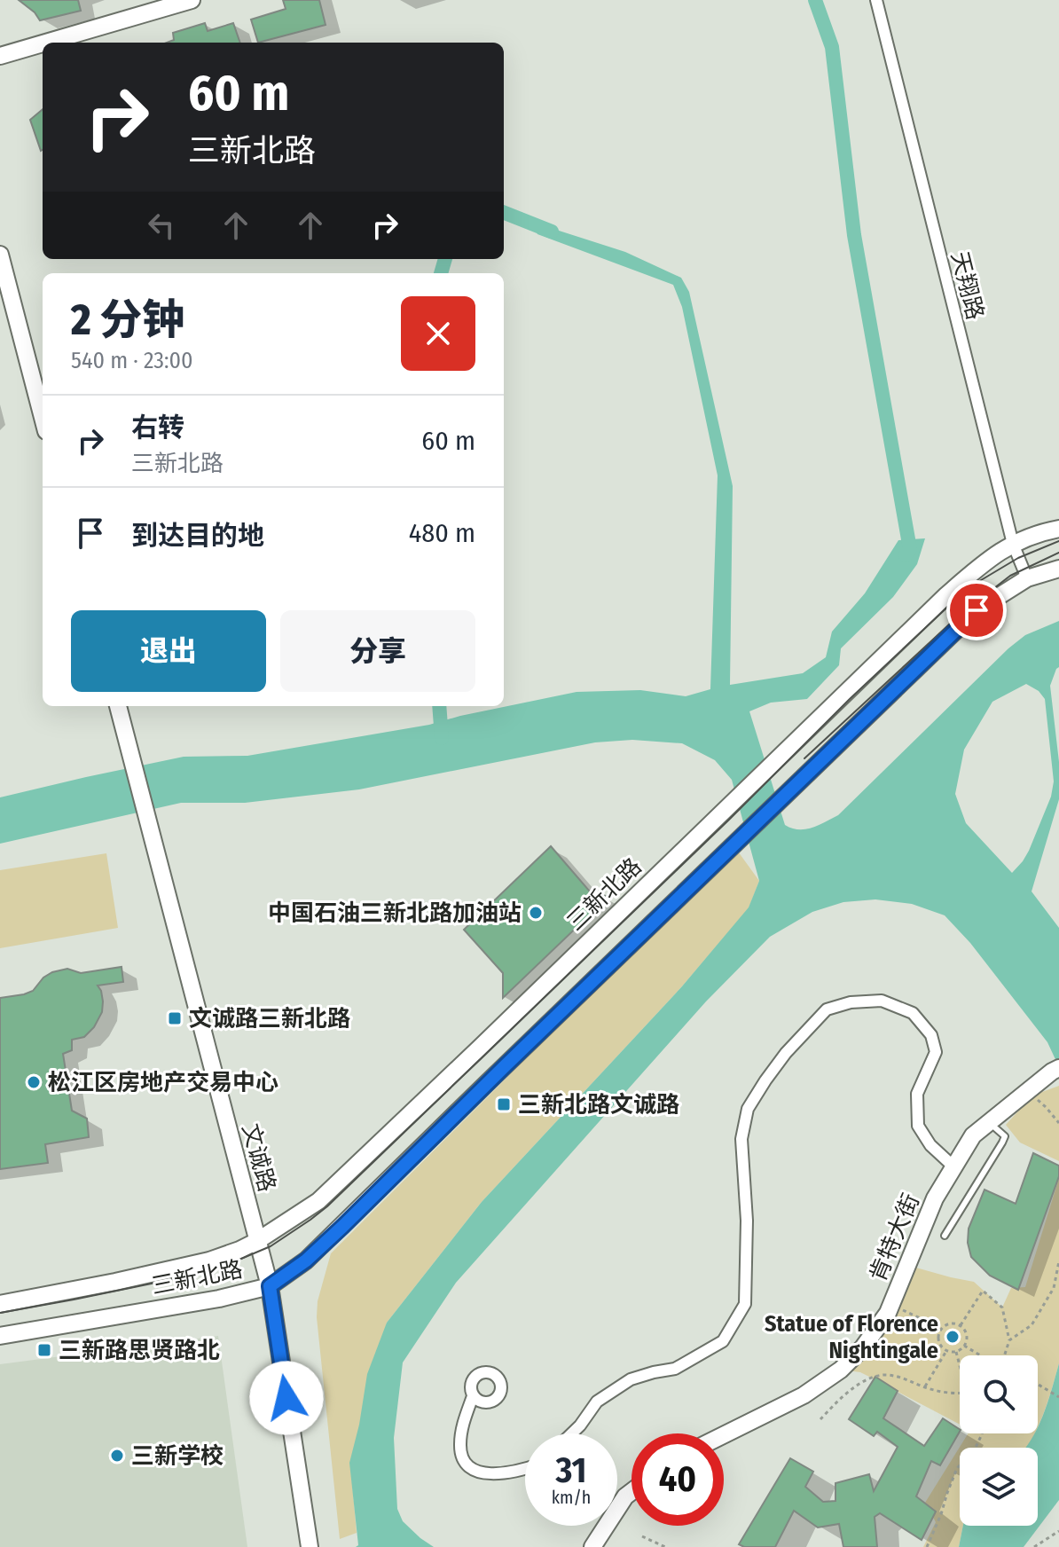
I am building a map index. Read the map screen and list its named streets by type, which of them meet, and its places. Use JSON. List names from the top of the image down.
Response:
{
  "streets": {
    "main road": ["三新北路", "文诚路", "肯特大街"],
    "street": ["天翔路"]
  },
  "crossings": [
    ["天翔路", "三新北路"],
    ["三新北路", "文诚路"]
  ],
  "places": {
    "other": [
      "中国石油三新北路加油站",
      "松江区房地产交易中心",
      "Statue of Florence Nightingale",
      "三新学校"
    ],
    "transit": ["文诚路三新北路", "三新北路文诚路", "三新路思贤路北"]
  },
  "page": {
    "turn": ["60 m", "三新北路"],
    "heading": ["2 分钟", "540 m · 23:00"],
    "list": [
      {
        "name": "右转",
        "note": "三新北路",
        "value": "60 m"
      },
      {
        "name": "到达目的地",
        "value": "480 m"
      }
    ],
    "buttons": ["退出", "分享"],
    "speed": "31 km/h",
    "limit": "40"
  }
}
